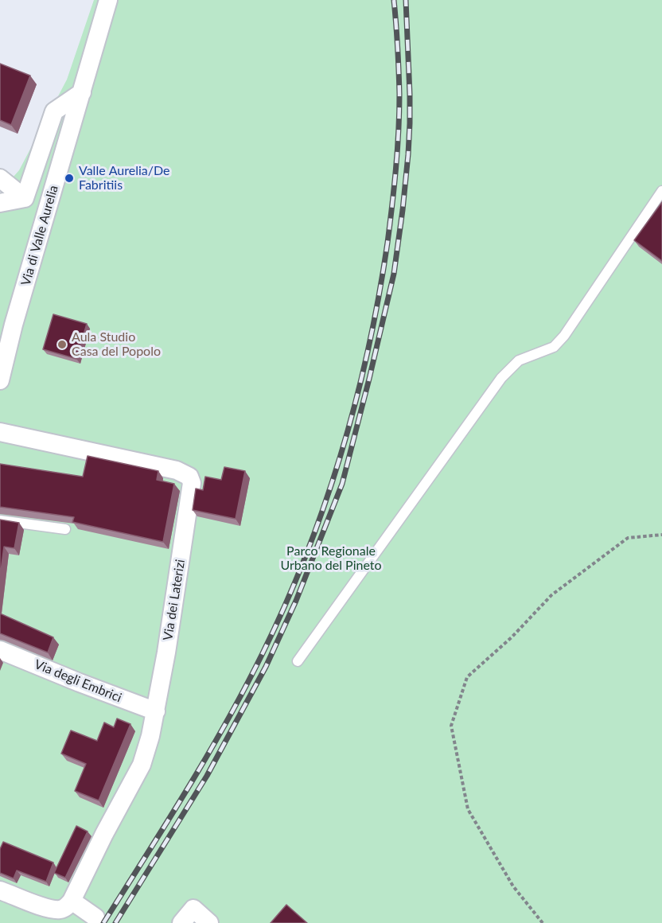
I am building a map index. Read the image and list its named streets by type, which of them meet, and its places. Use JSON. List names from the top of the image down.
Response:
{
  "streets": {
    "street": ["Via di Valle Aurelia", "Via dei Laterizi", "Via degli Embrici"]
  },
  "crossings": [
    ["Via dei Laterizi", "Via degli Embrici"]
  ],
  "parks": ["Parco Regionale Urbano del Pineto"],
  "places": ["Valle Aurelia/De Fabritiis", "Aula Studio Casa del Popolo"]
}
